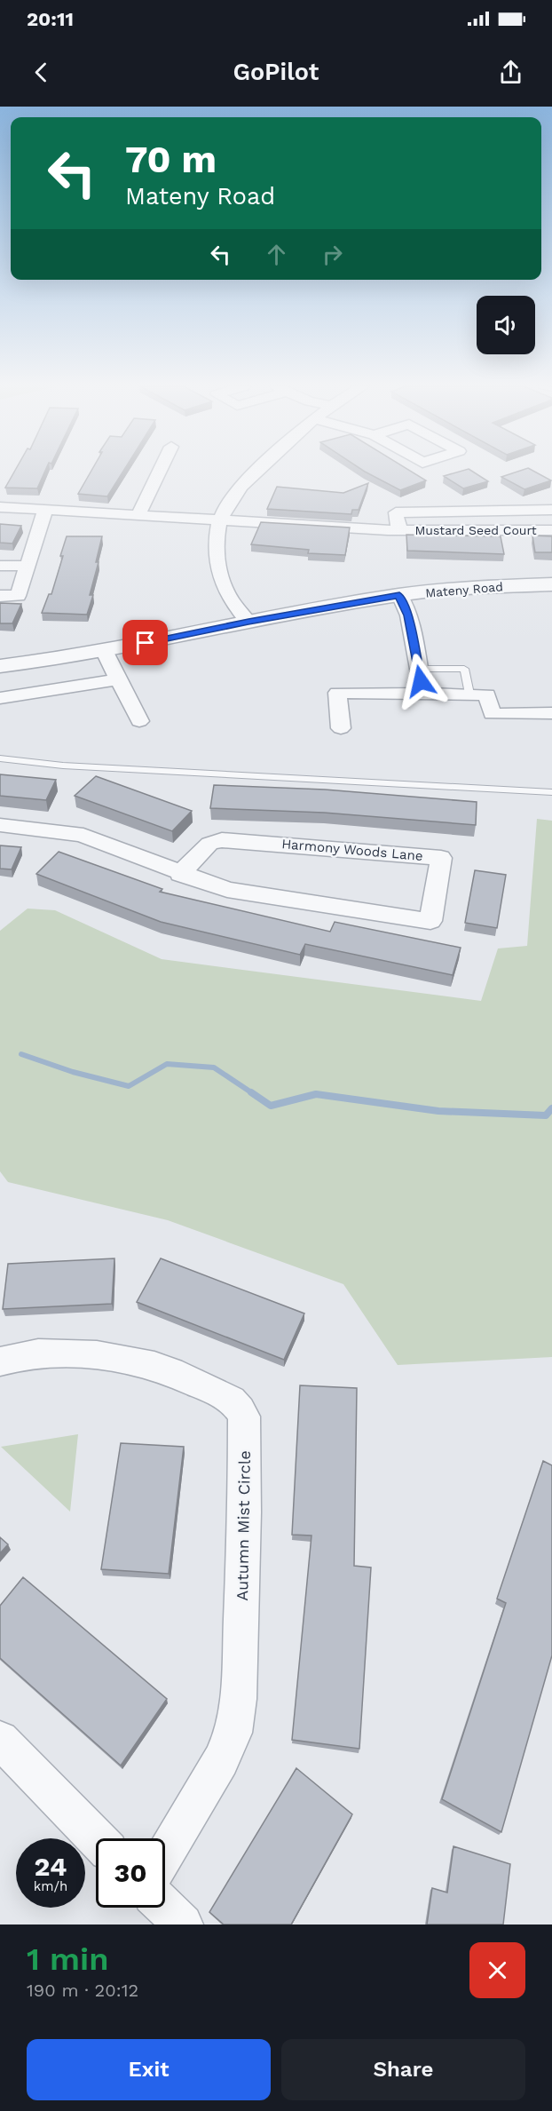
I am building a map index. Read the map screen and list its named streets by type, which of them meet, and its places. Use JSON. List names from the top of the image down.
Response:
{
  "streets": {
    "street": [
      "Mustard Seed Court",
      "Mateny Road",
      "Harmony Woods Lane",
      "Autumn Mist Circle"
    ]
  },
  "page": {
    "status": "20:11",
    "header": "GoPilot",
    "turn": ["70 m", "Mateny Road"],
    "speed": "24 km/h",
    "limit": "30",
    "heading": ["1 min", "190 m · 20:12"],
    "buttons": ["Exit", "Share"]
  }
}
